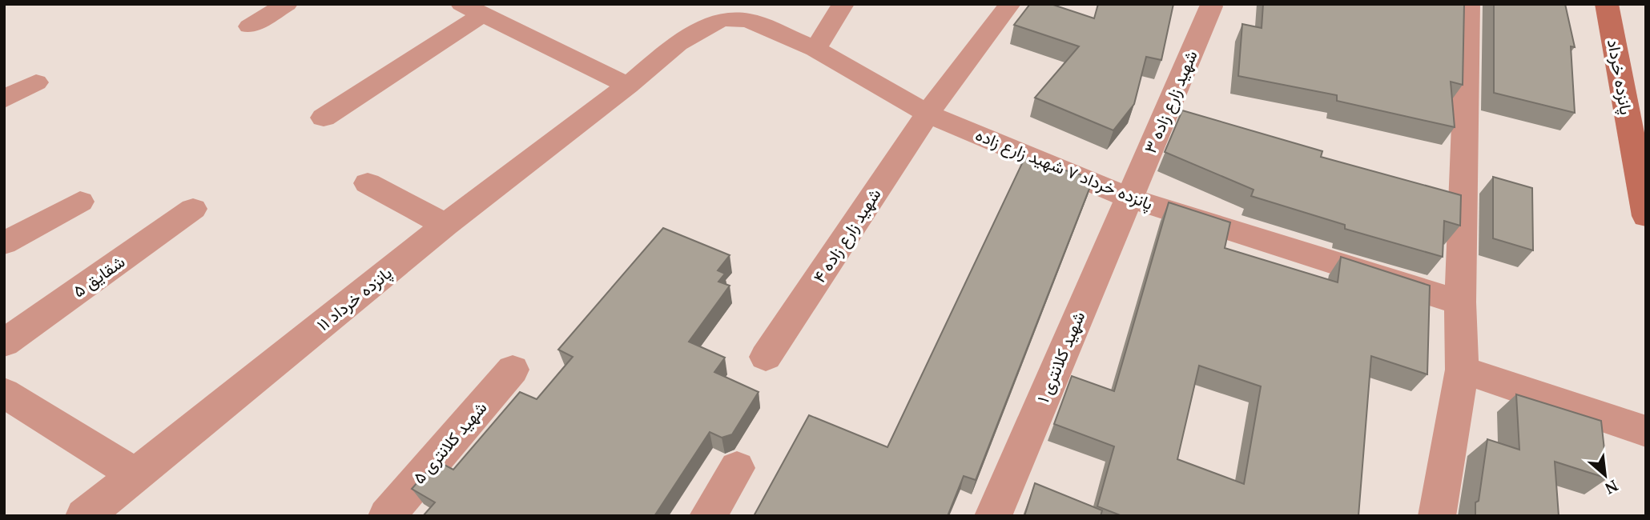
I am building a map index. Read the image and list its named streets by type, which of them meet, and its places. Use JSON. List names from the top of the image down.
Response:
{
  "streets": {
    "main road": ["پانزده خرداد"],
    "street": [
      "شهید زارع زاده ۳",
      "پانزده خرداد ۷ شهید زارع زاده",
      "شهید زارع زاده ۴",
      "شقایق ۵",
      "پانزده خرداد ۱۱",
      "شهید کلانتری ۱",
      "شهید کلانتری ۵"
    ]
  },
  "crossings": [
    ["شهید زارع زاده ۳", "پانزده خرداد ۷ شهید زارع زاده"],
    ["شهید زارع زاده ۳", "شهید کلانتری ۱"],
    ["پانزده خرداد ۷ شهید زارع زاده", "شهید زارع زاده ۴"],
    ["پانزده خرداد ۷ شهید زارع زاده", "پانزده خرداد ۱۱"],
    ["پانزده خرداد ۷ شهید زارع زاده", "شهید کلانتری ۱"]
  ],
  "north": "bottom right"
}
